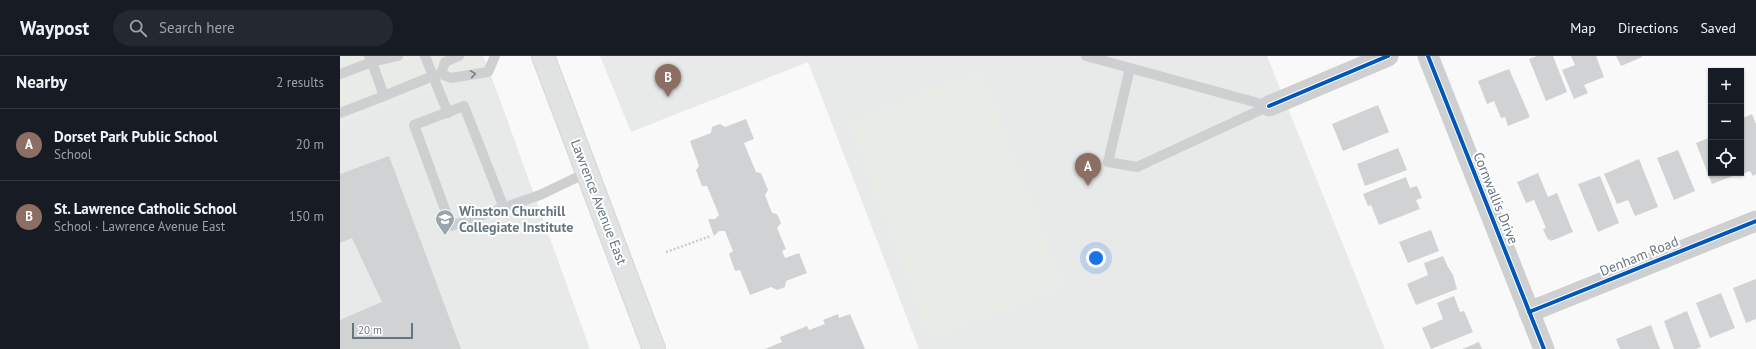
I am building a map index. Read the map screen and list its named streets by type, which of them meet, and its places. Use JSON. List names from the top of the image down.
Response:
{
  "streets": {
    "main road": ["Lawrence Avenue East"],
    "street": ["Cornwallis Drive", "Denham Road"]
  },
  "crossings": [
    ["Cornwallis Drive", "Denham Road"]
  ],
  "places": {
    "school or university": ["Winston Churchill Collegiate Institute"]
  },
  "scale_bar": "20 m",
  "page": {
    "header": "Waypost",
    "search": "Search here",
    "nav": ["Map", "Directions", "Saved"],
    "heading": ["Nearby", "2 results"],
    "pins": ["B", "A"],
    "map_buttons": ["+", "−"],
    "list": [
      {
        "mark": "A",
        "name": "Dorset Park Public School",
        "note": "School",
        "value": "20 m"
      },
      {
        "mark": "B",
        "name": "St. Lawrence Catholic School",
        "note": "School · Lawrence Avenue East",
        "value": "150 m"
      }
    ],
    "scale": "20 m"
  }
}
